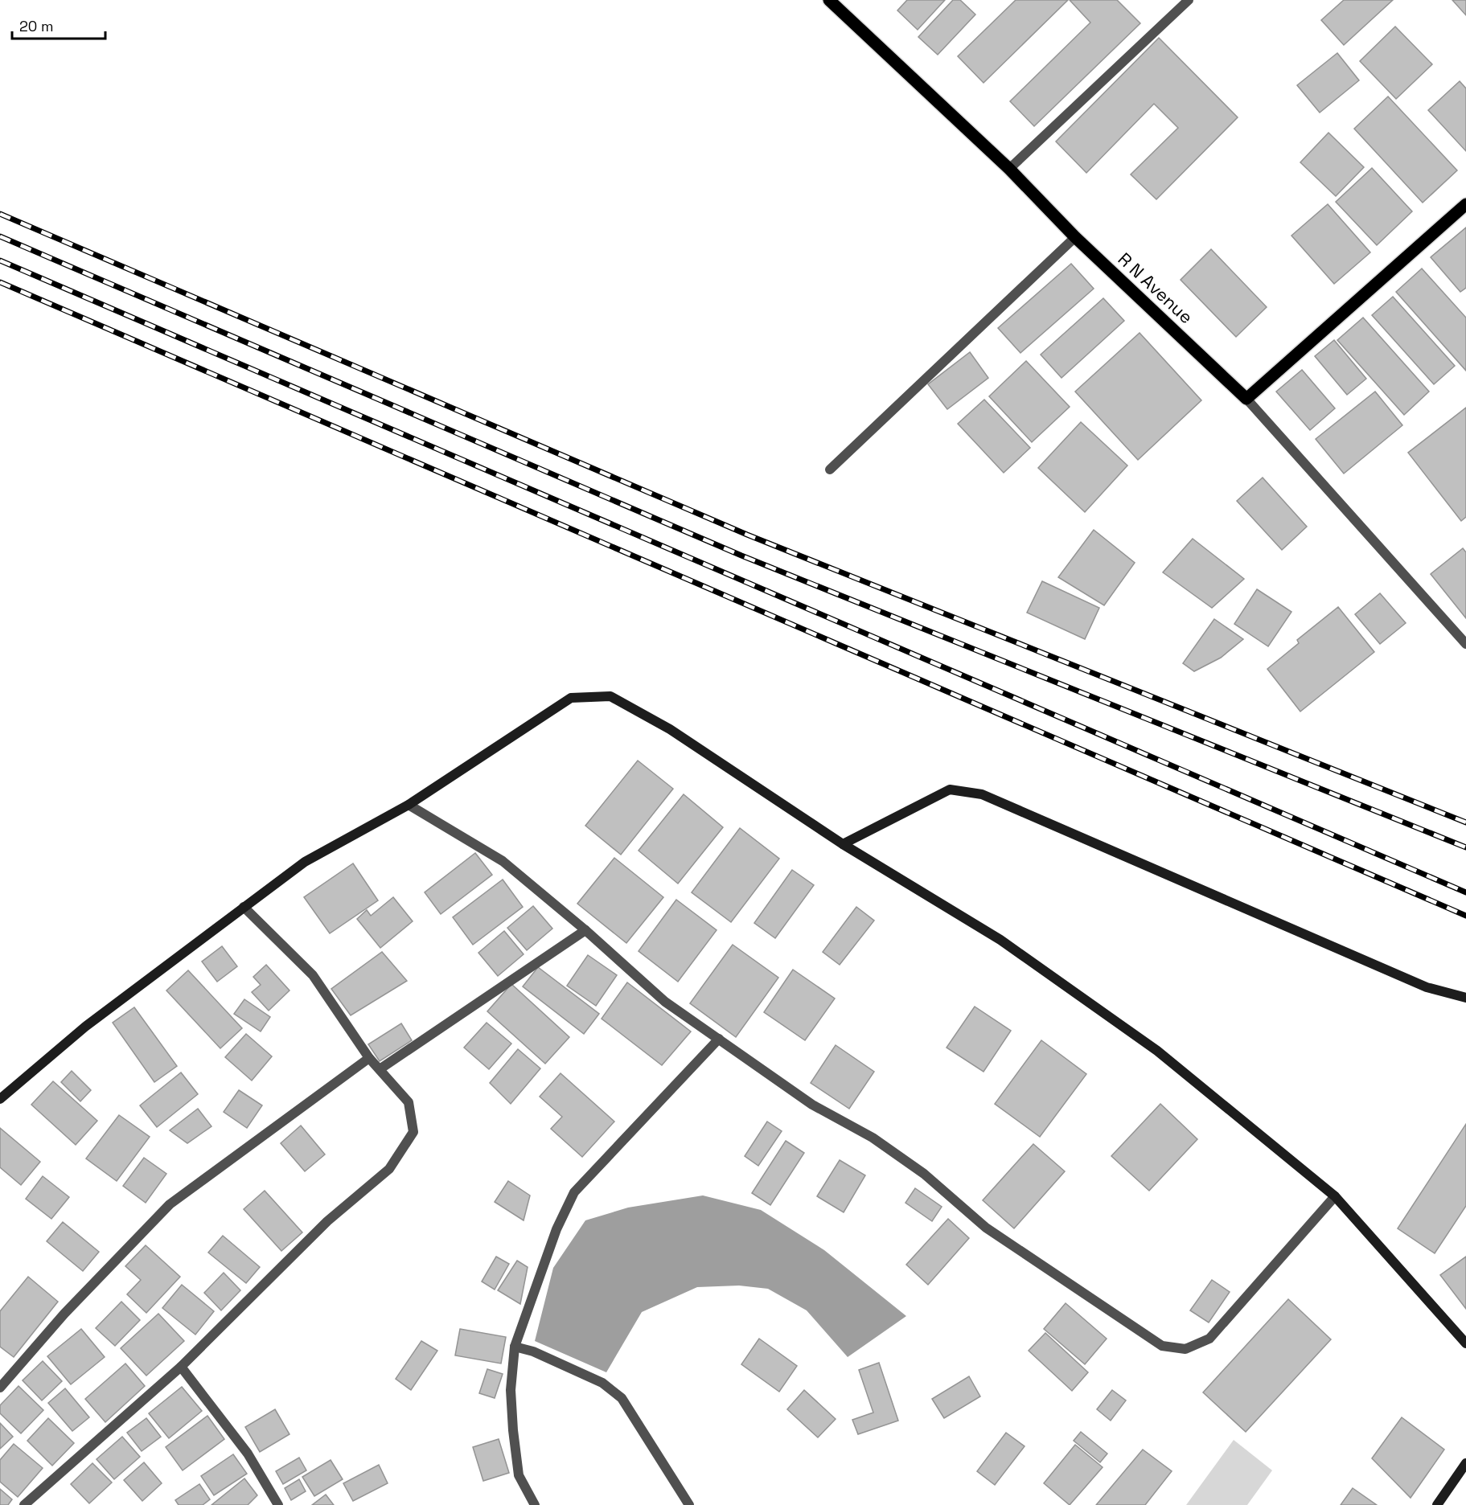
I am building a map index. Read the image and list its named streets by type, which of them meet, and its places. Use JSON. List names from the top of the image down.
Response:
{
  "streets": {
    "main road": ["R N Avenue"]
  },
  "scale_bar": "20 m"
}
